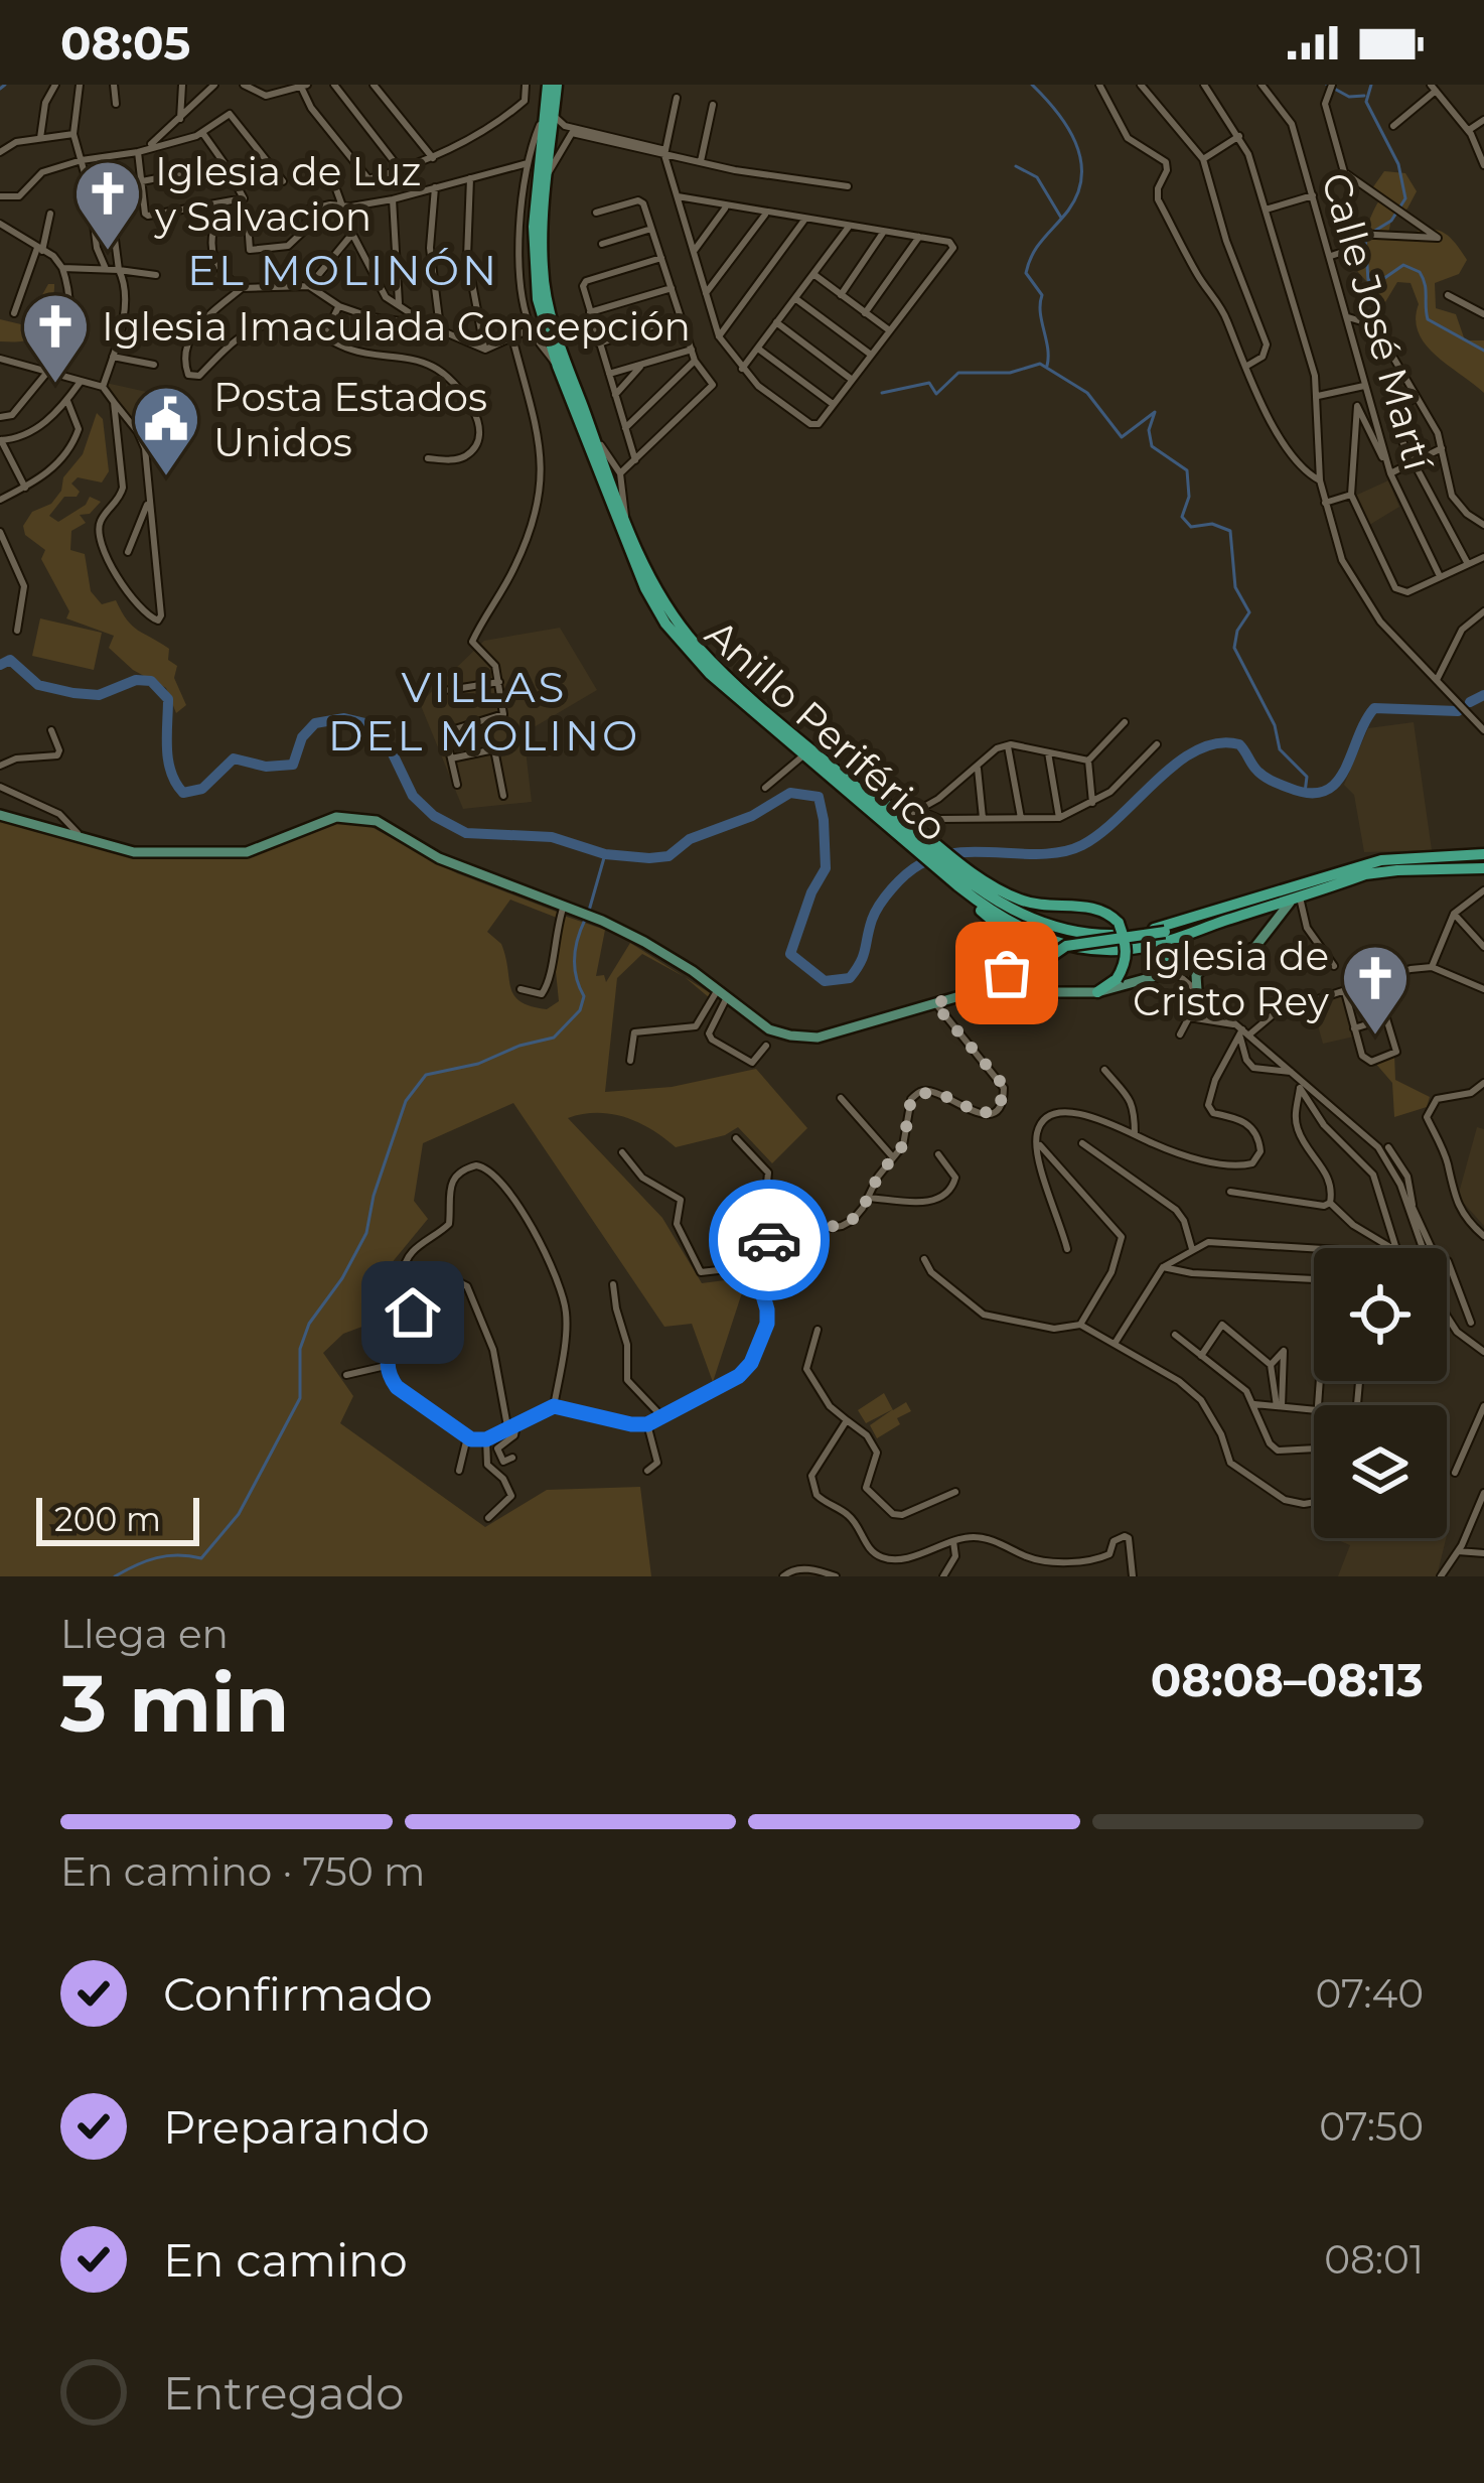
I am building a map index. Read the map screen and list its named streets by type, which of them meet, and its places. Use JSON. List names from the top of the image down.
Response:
{
  "streets": {
    "highway": ["Anillo Periférico"],
    "street": ["Calle José Martí"]
  },
  "districts": ["EL MOLINÓN", "VILLAS DEL MOLINO"],
  "places": {
    "church": ["Iglesia de Luz y Salvacion", "Iglesia Imaculada Concepción", "Iglesia de Cristo Rey"],
    "public building": ["Posta Estados Unidos"]
  },
  "scale_bar": "200 m",
  "page": {
    "status": "08:05",
    "scale": "200 m",
    "heading": ["3 min", "Llega en", "08:08–08:13"],
    "bar": "En camino · 750 m",
    "list": [
      ["Confirmado", "07:40"],
      ["Preparando", "07:50"],
      ["En camino", "08:01"],
      "Entregado"
    ]
  }
}
